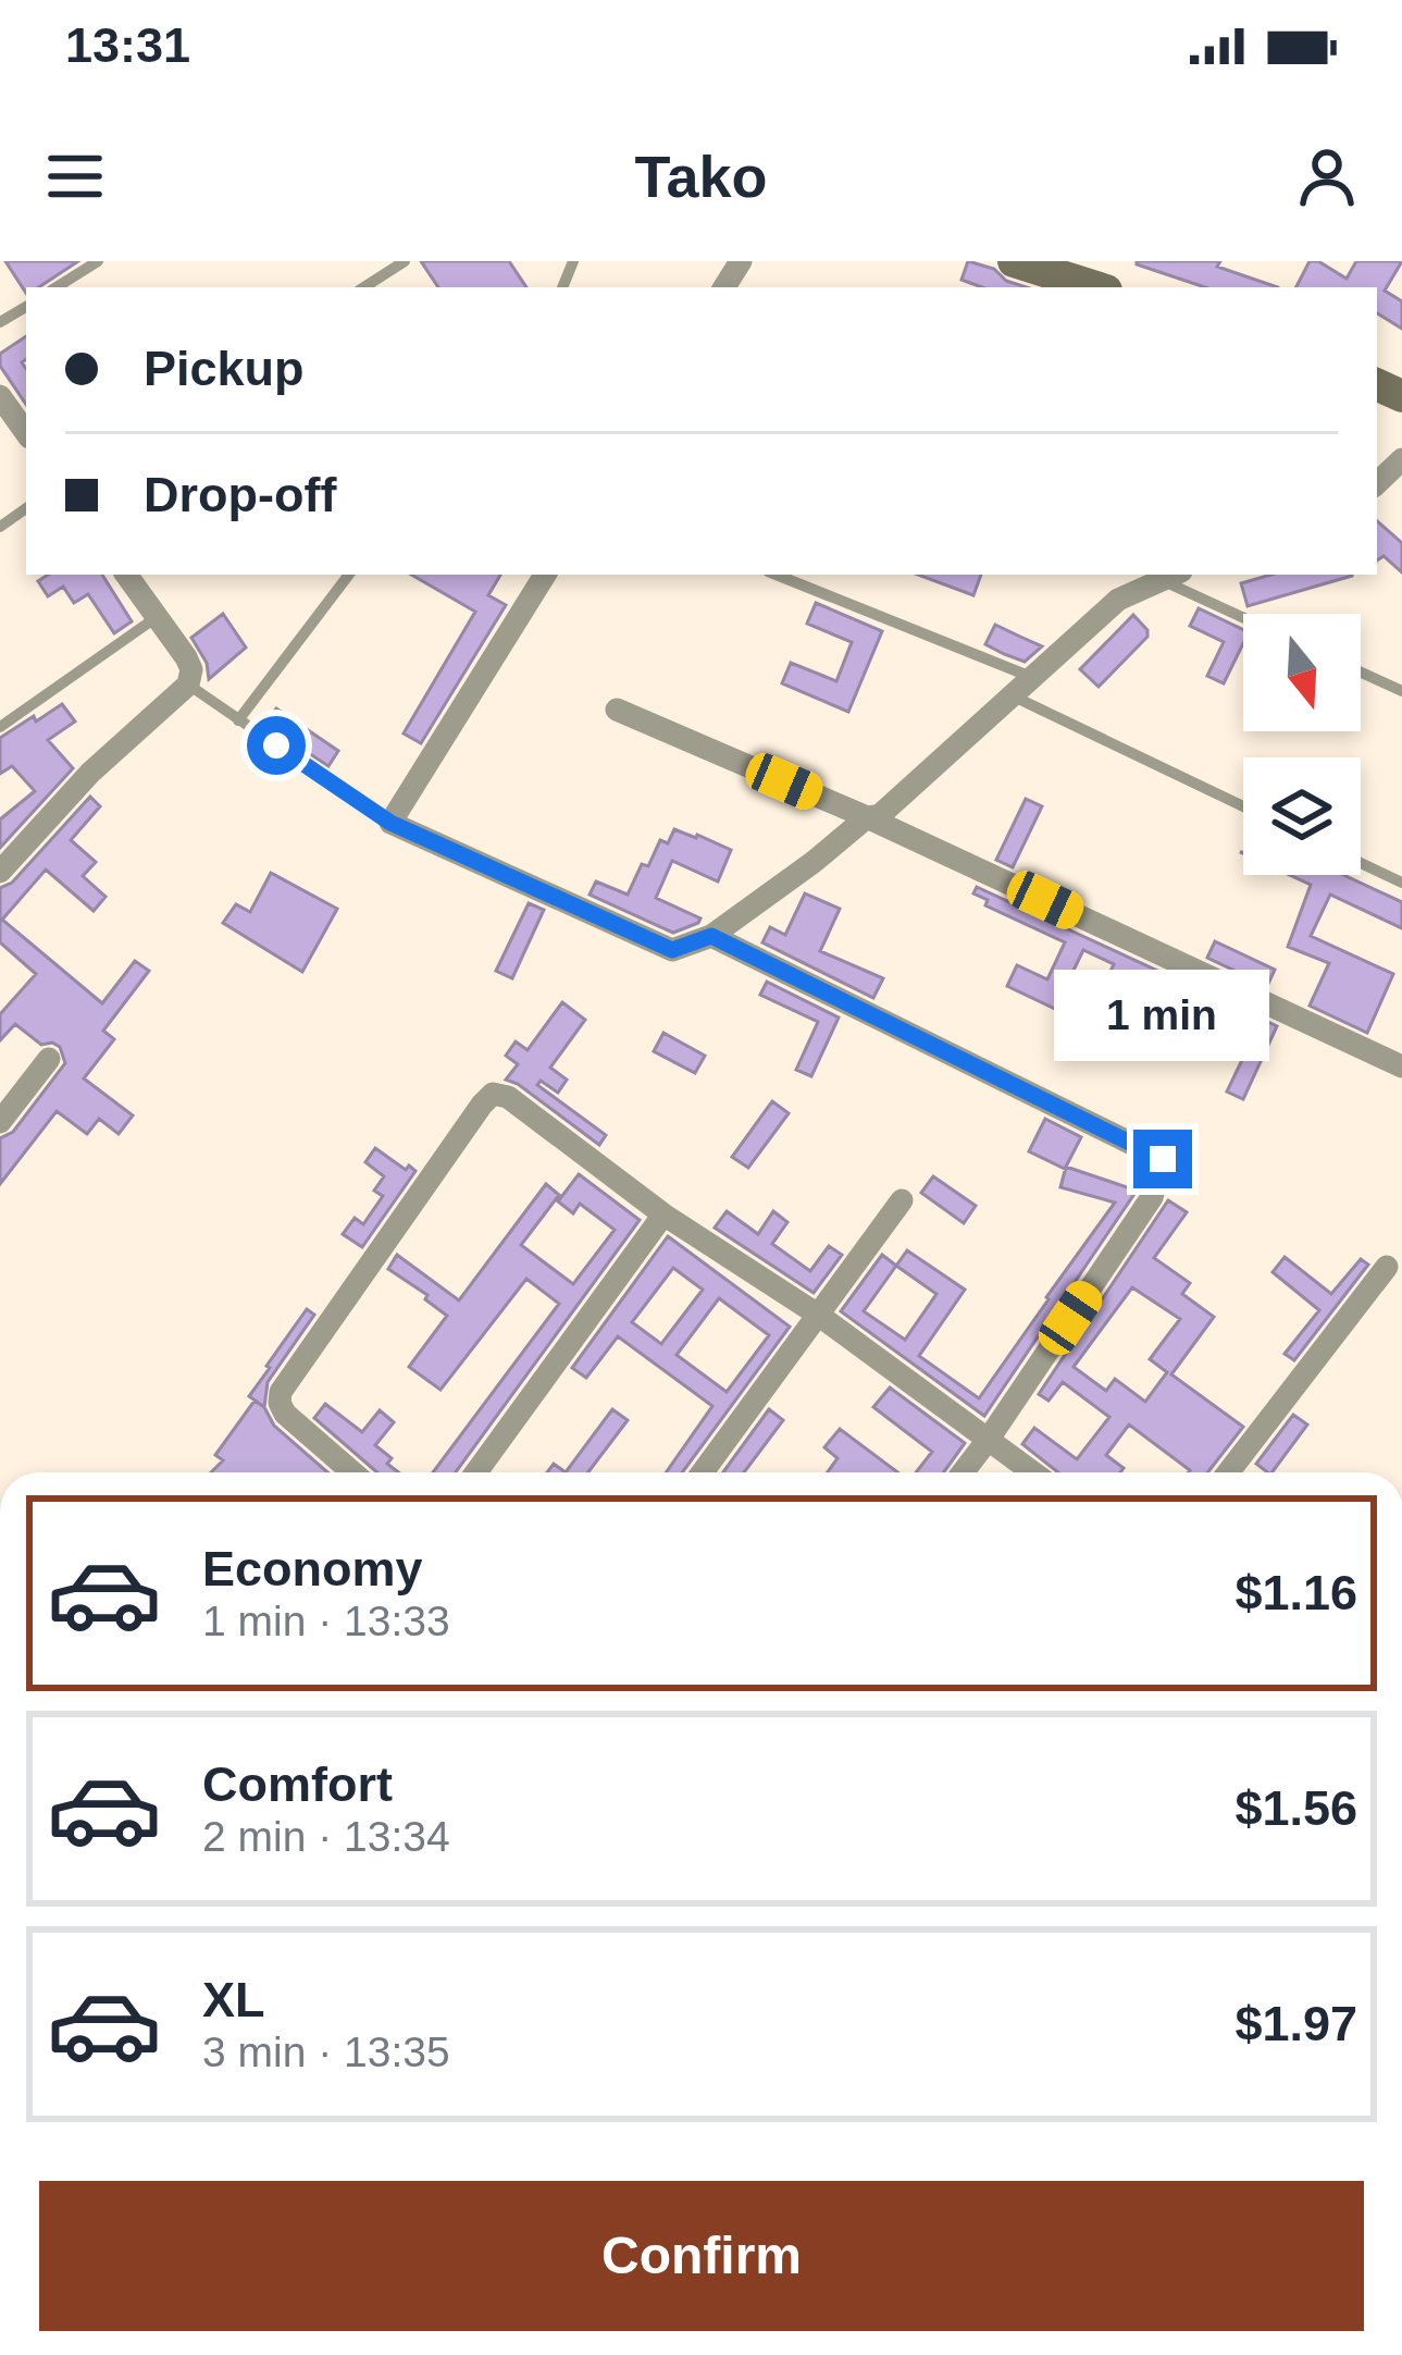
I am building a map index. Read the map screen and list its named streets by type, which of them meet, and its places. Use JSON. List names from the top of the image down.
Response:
{
  "north": "bottom",
  "page": {
    "status": "13:31",
    "header": "Tako",
    "banner": ["Pickup", "Drop-off"],
    "bubble": "1 min",
    "list": [
      {
        "name": "Economy",
        "note": "1 min · 13:33",
        "value": "$1.16"
      },
      {
        "name": "Comfort",
        "note": "2 min · 13:34",
        "value": "$1.56"
      },
      {
        "name": "XL",
        "note": "3 min · 13:35",
        "value": "$1.97"
      }
    ],
    "buttons": "Confirm"
  }
}
